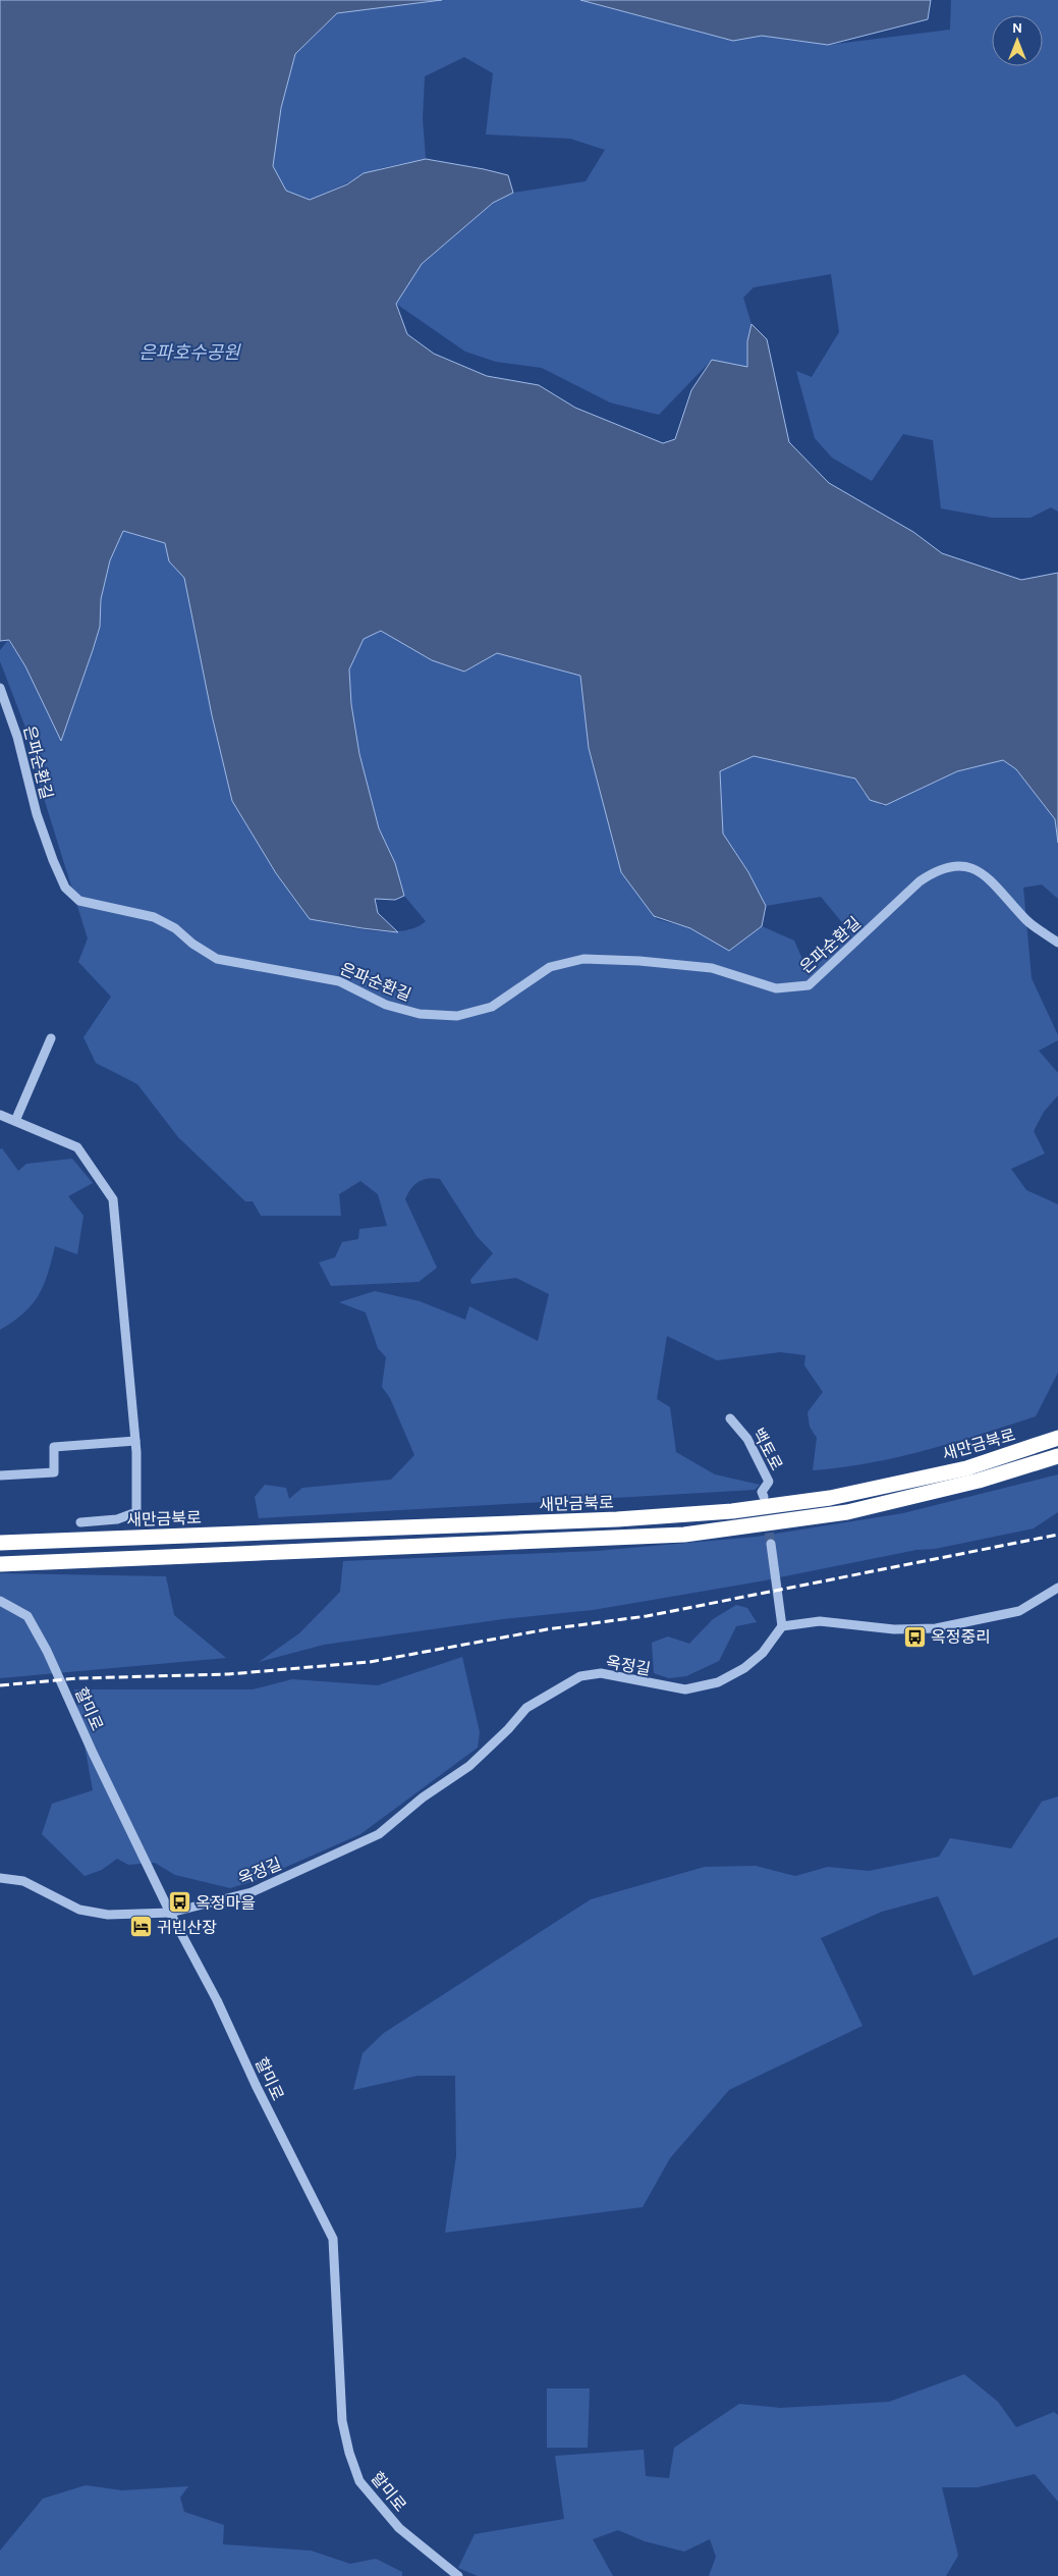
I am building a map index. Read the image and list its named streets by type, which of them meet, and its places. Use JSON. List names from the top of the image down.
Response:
{
  "streets": {
    "highway": ["새만금북로"],
    "street": [
      "은파순환길",
      "백토로",
      "옥정길",
      "할미로"
    ]
  },
  "crossings": [
    ["옥정길", "할미로"]
  ],
  "water": ["은파호수공원"],
  "places": {
    "bus stop": ["옥정중리", "옥정마을"],
    "hotel": ["귀빈산장"]
  },
  "north": "top"
}
